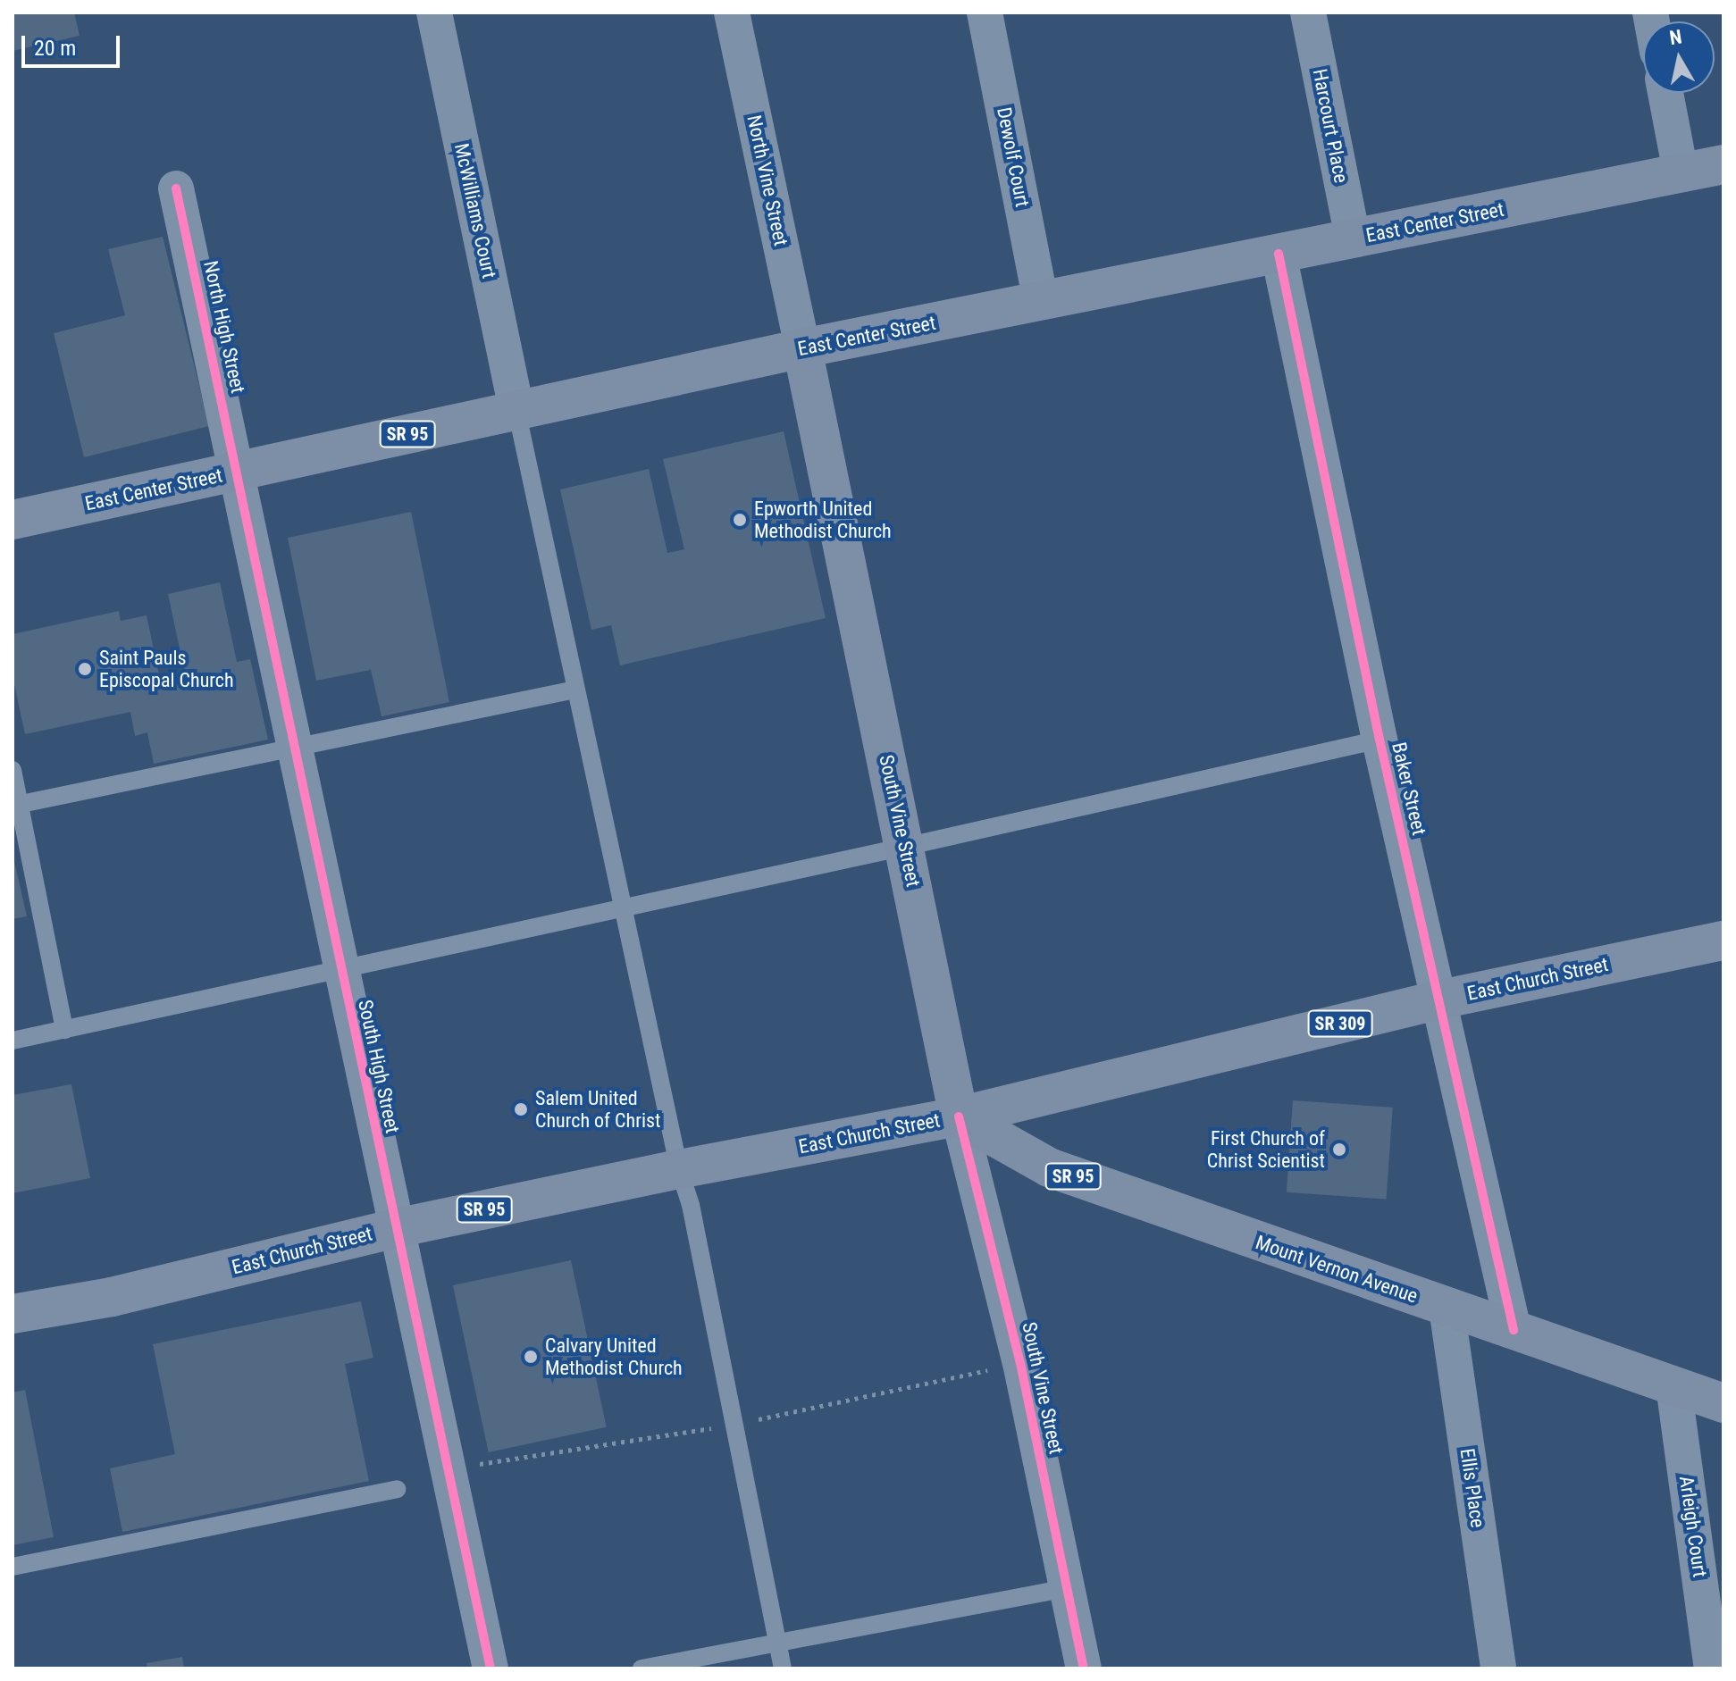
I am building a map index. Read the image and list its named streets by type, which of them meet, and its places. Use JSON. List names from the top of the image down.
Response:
{
  "streets": {
    "main road": [
      "East Center Street",
      "SR 95",
      "South Vine Street",
      "East Church Street",
      "SR 309",
      "Mount Vernon Avenue"
    ],
    "street": [
      "Harcourt Place",
      "Dewolf Court",
      "North Vine Street",
      "McWilliams Court",
      "North High Street",
      "Baker Street",
      "South High Street",
      "Ellis Place",
      "Arleigh Court"
    ]
  },
  "crossings": [
    ["Harcourt Place", "East Center Street"],
    ["Dewolf Court", "East Center Street"],
    ["North Vine Street", "East Center Street"],
    ["North Vine Street", "South Vine Street"],
    ["McWilliams Court", "East Center Street"],
    ["East Center Street", "North High Street"],
    ["East Center Street", "Baker Street"],
    ["East Center Street", "South Vine Street"],
    ["East Center Street", "South High Street"],
    ["North High Street", "South High Street"],
    ["Baker Street", "East Church Street"],
    ["Baker Street", "Mount Vernon Avenue"],
    ["South Vine Street", "East Church Street"],
    ["South Vine Street", "Mount Vernon Avenue"],
    ["East Church Street", "South High Street"],
    ["East Church Street", "Mount Vernon Avenue"],
    ["Mount Vernon Avenue", "Ellis Place"],
    ["Mount Vernon Avenue", "Arleigh Court"]
  ],
  "places": [
    "Epworth United Methodist Church",
    "Saint Pauls Episcopal Church",
    "Salem United Church of Christ",
    "First Church of Christ Scientist",
    "Calvary United Methodist Church"
  ],
  "scale_bar": "20 m",
  "north": "top"
}
